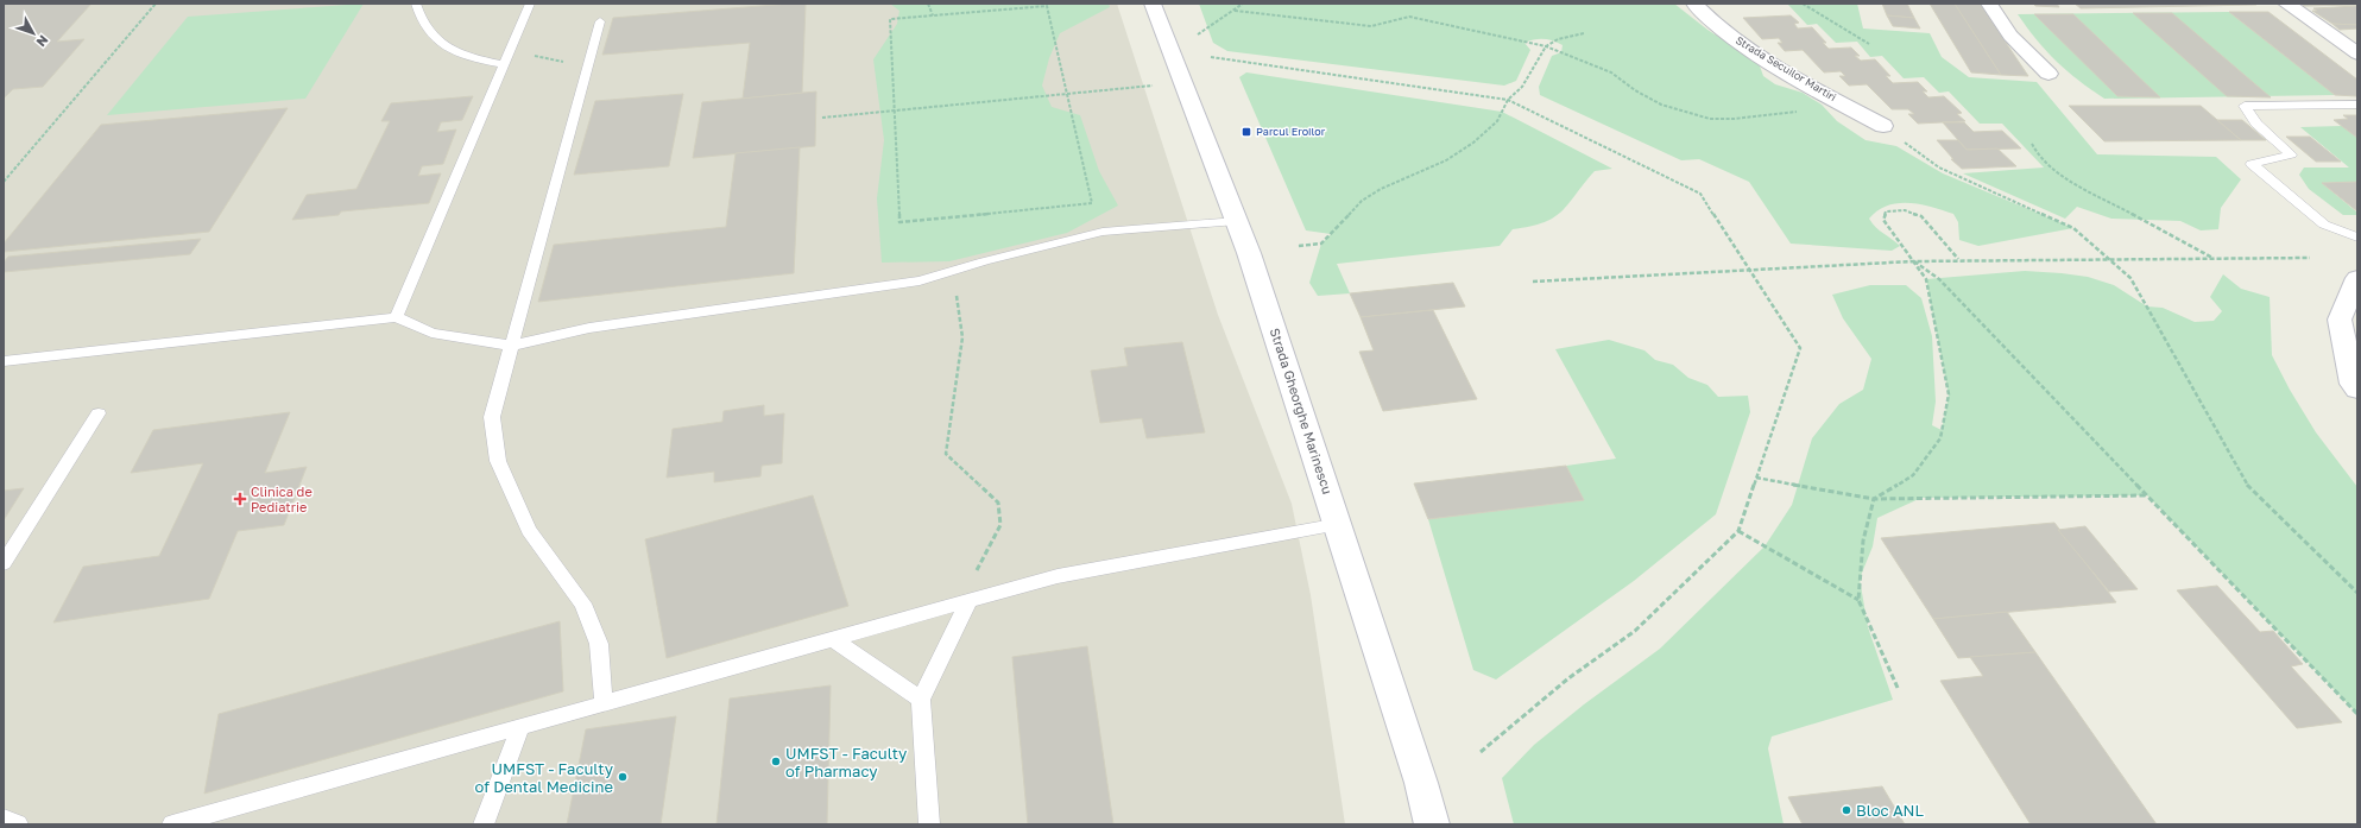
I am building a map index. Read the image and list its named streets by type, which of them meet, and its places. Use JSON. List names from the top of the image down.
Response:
{
  "streets": {
    "main road": ["Strada Secuilor Martiri", "Strada Gheorghe Marinescu"]
  },
  "places": {
    "transit": ["Parcul Eroilor"],
    "health": ["Clinica de Pediatrie"],
    "other": ["UMFST - Faculty of Pharmacy", "UMFST - Faculty of Dental Medicine", "Bloc ANL"]
  },
  "north": "bottom right"
}
